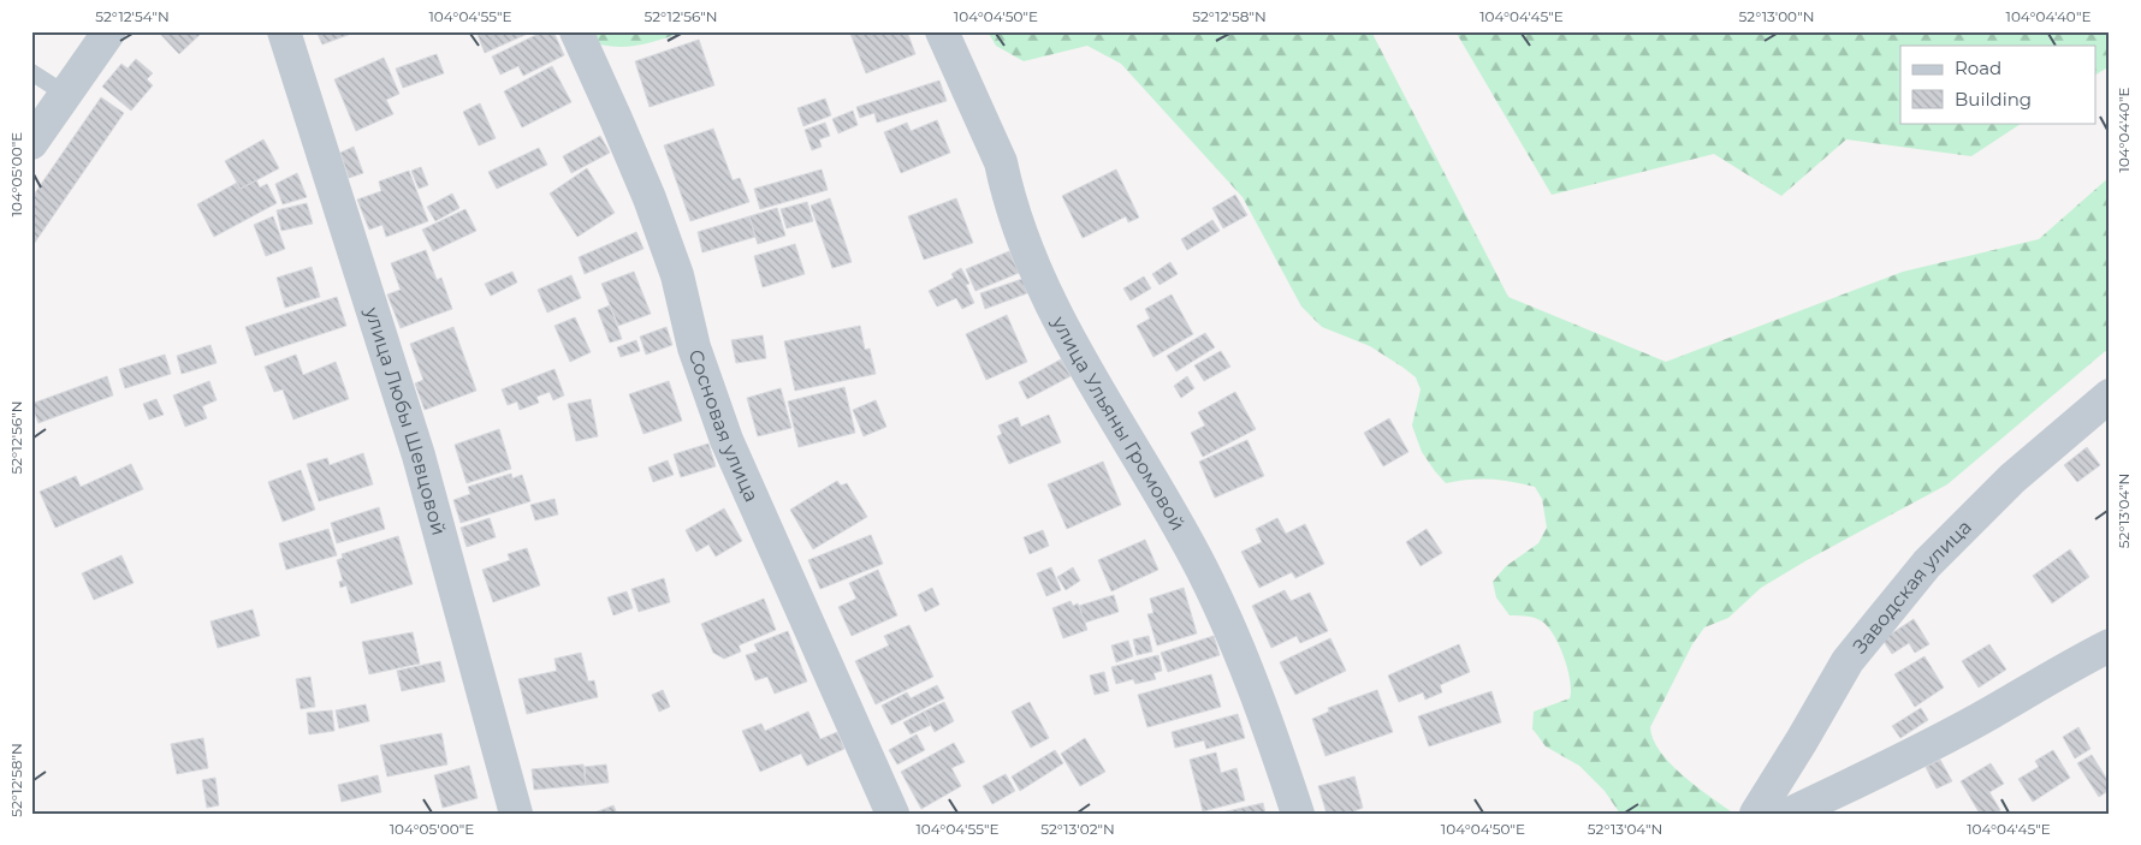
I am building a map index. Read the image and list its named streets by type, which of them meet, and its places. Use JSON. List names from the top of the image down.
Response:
{
  "streets": {
    "street": [
      "улица Любы Шевцовой",
      "улица Ульяны Громовой",
      "Сосновая улица",
      "Заводская улица"
    ]
  },
  "legend": ["Road", "Building"],
  "coordinates": [
    "52°12'54\"N",
    "104°04'55\"E",
    "52°12'56\"N",
    "104°04'50\"E",
    "52°12'58\"N",
    "104°04'45\"E",
    "52°13'00\"N",
    "104°04'40\"E",
    "104°05'00\"E",
    "52°13'04\"N",
    "52°13'02\"N"
  ]
}
